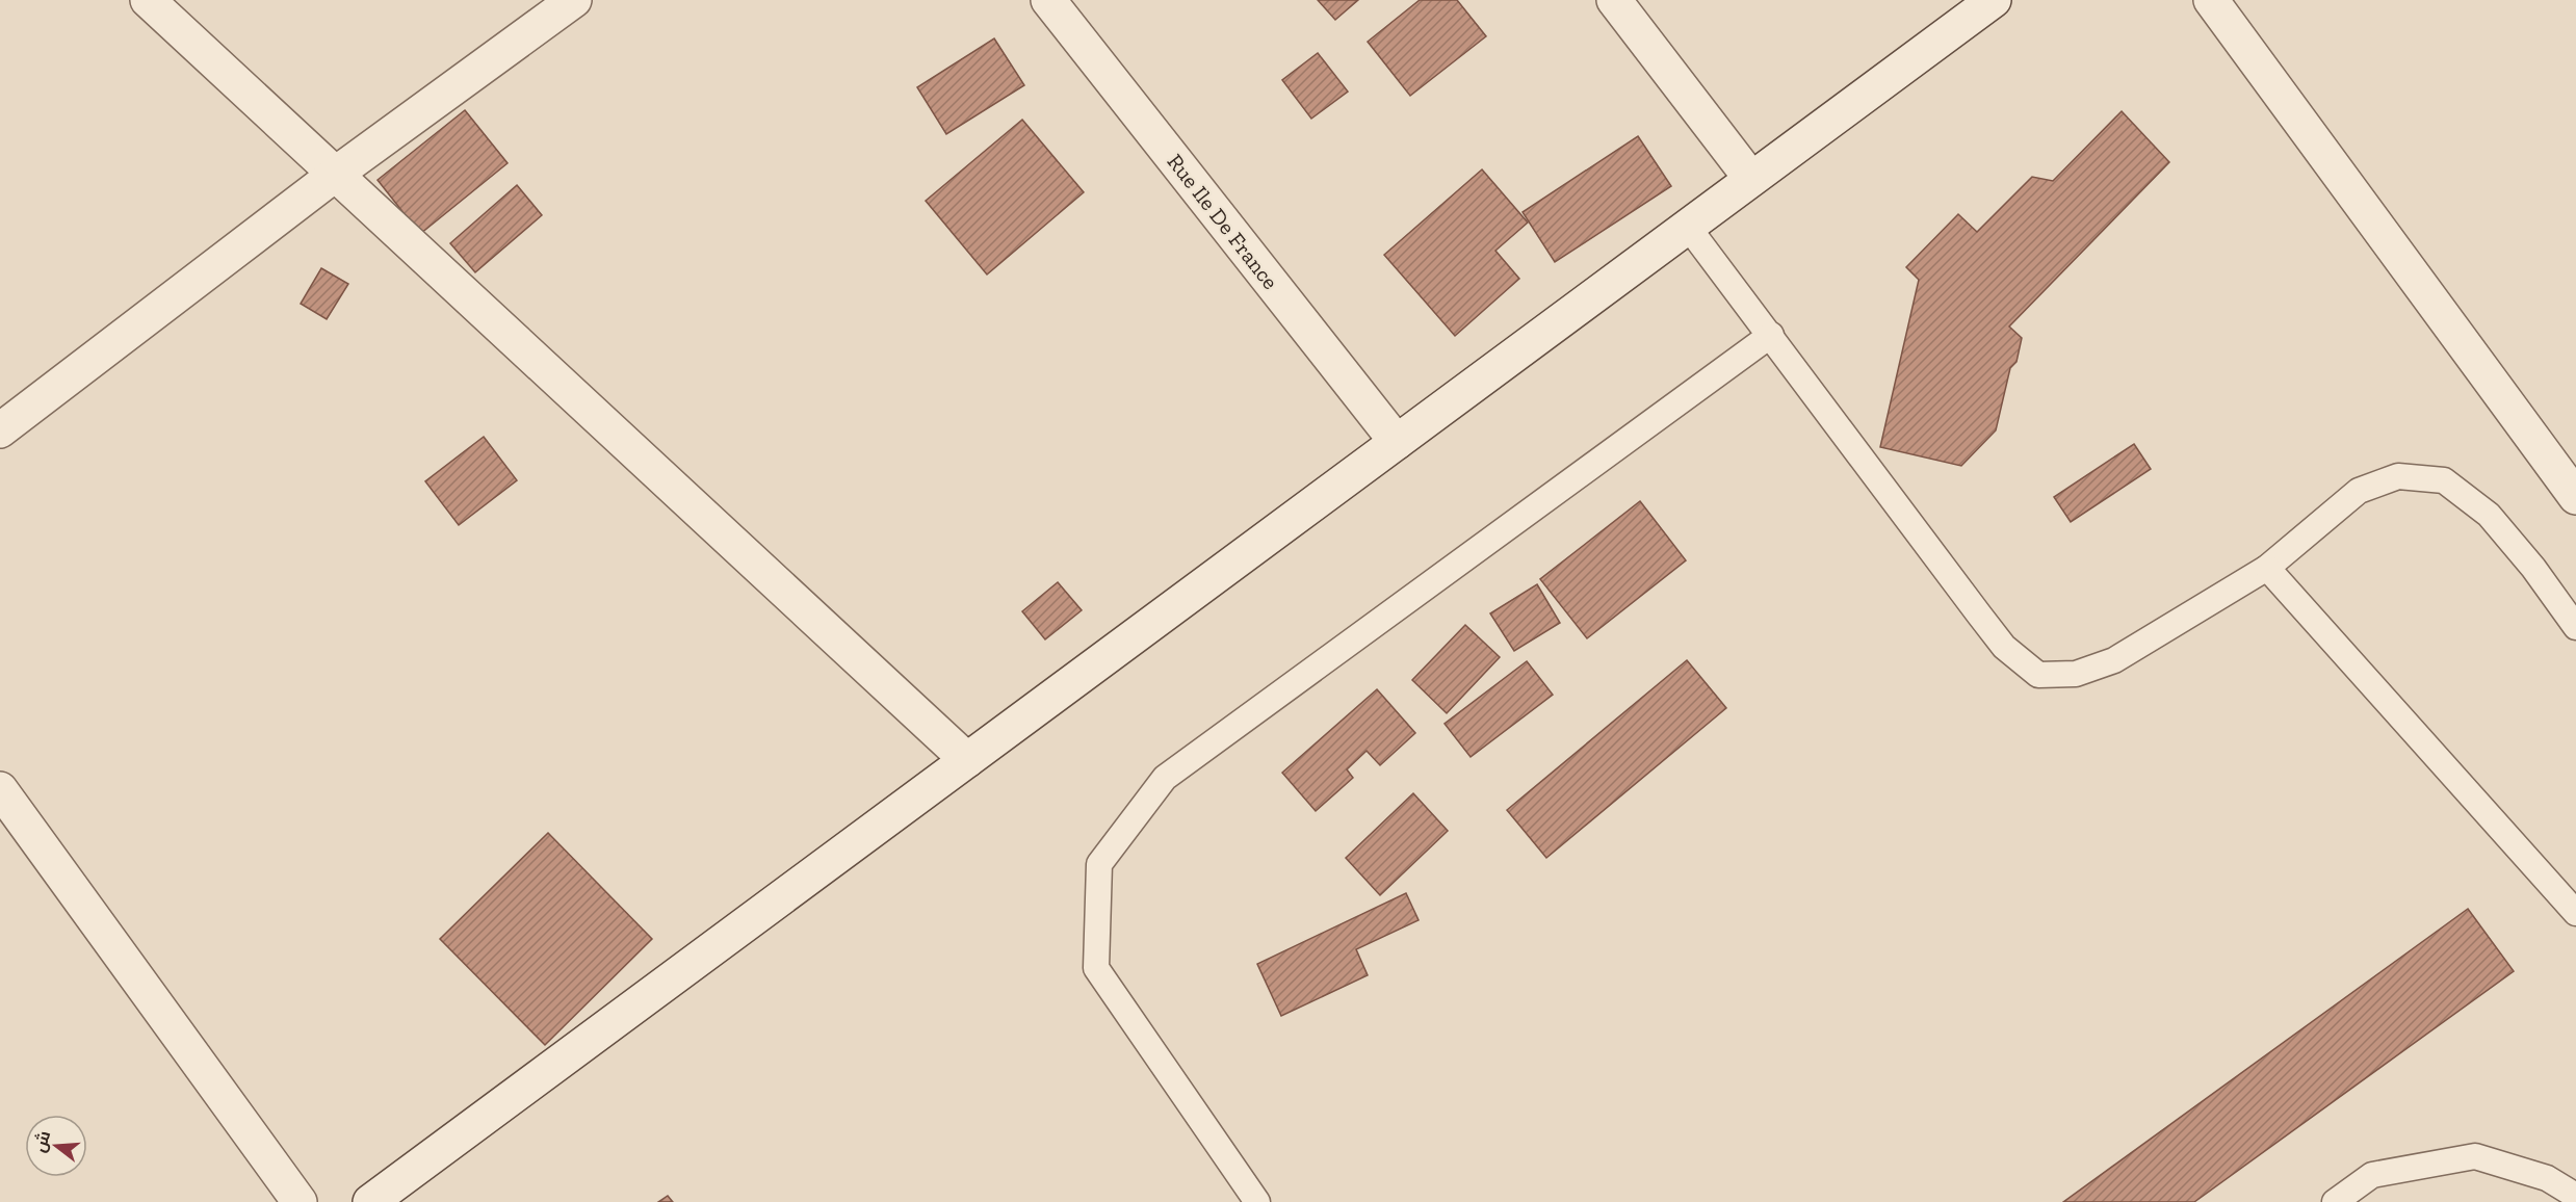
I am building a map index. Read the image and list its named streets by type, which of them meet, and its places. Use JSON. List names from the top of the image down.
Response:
{
  "streets": {
    "street": ["Rue Ile De France"]
  },
  "north": "left"
}
